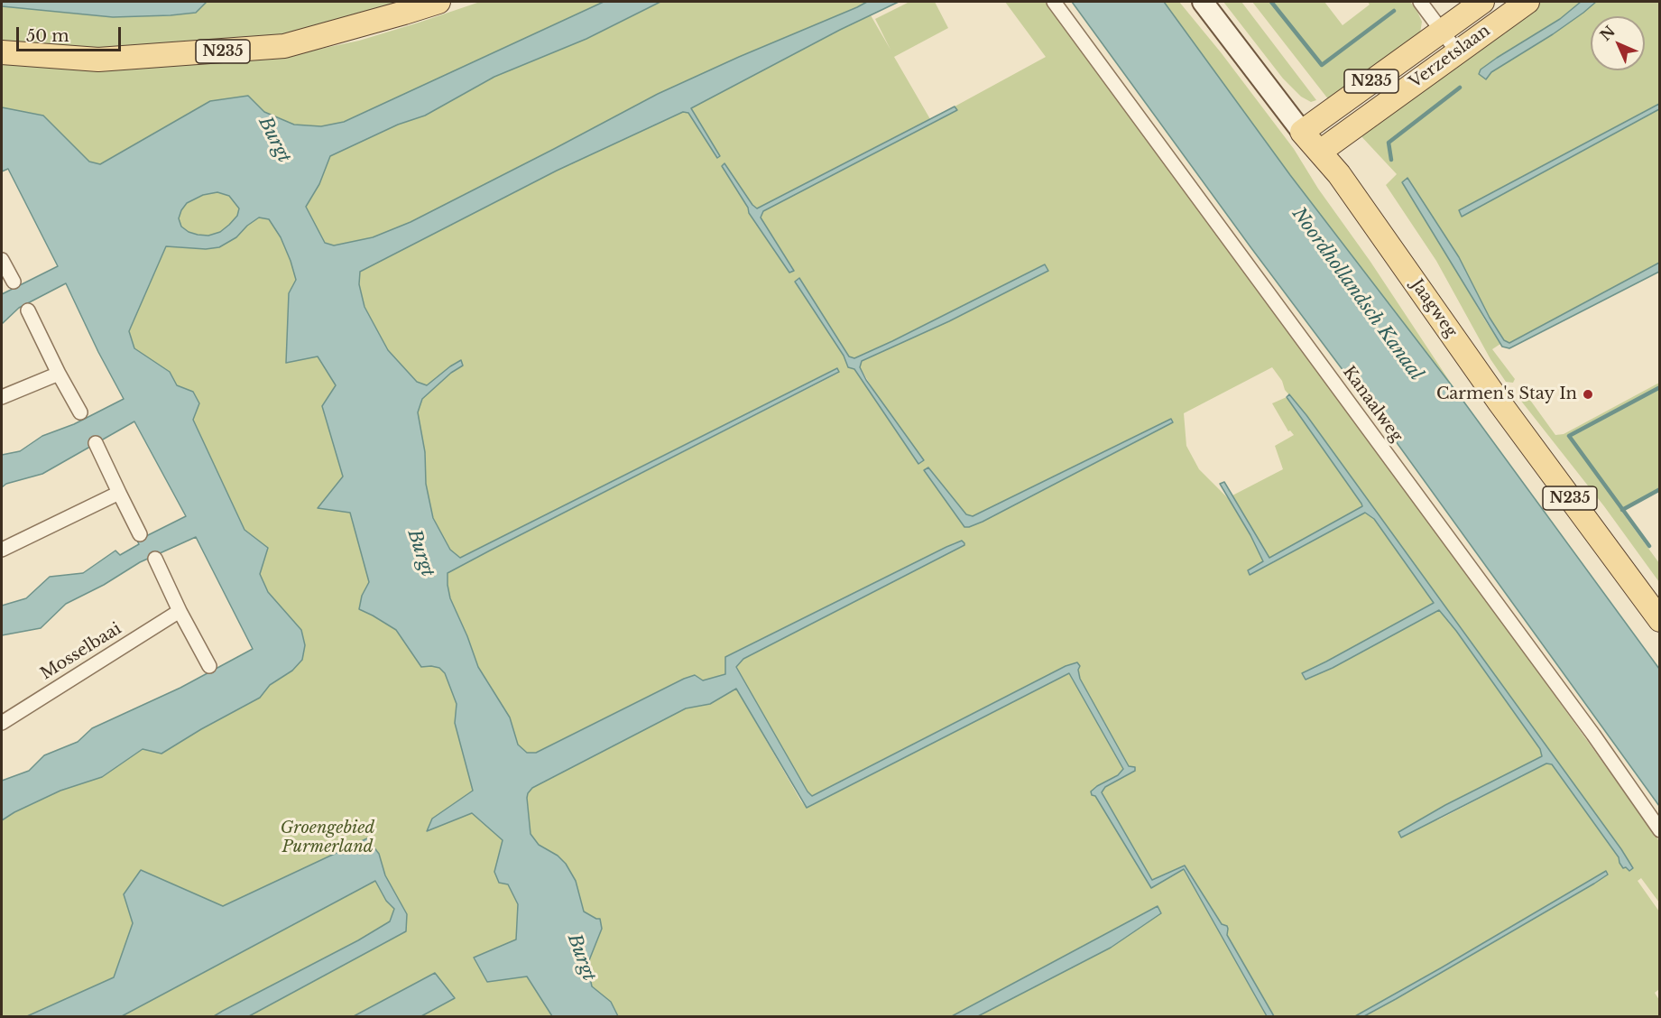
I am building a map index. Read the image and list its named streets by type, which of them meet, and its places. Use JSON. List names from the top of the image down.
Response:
{
  "streets": {
    "main road": ["N235", "Verzetslaan", "Jaagweg"],
    "street": ["Kanaalweg", "Mosselbaai"]
  },
  "crossings": [
    ["Verzetslaan", "Jaagweg"]
  ],
  "water": ["Burgt", "Noordhollandsch Kanaal"],
  "parks": ["Groengebied Purmerland"],
  "places": ["Carmen's Stay In"],
  "scale_bar": "50 m",
  "north": "top left"
}
